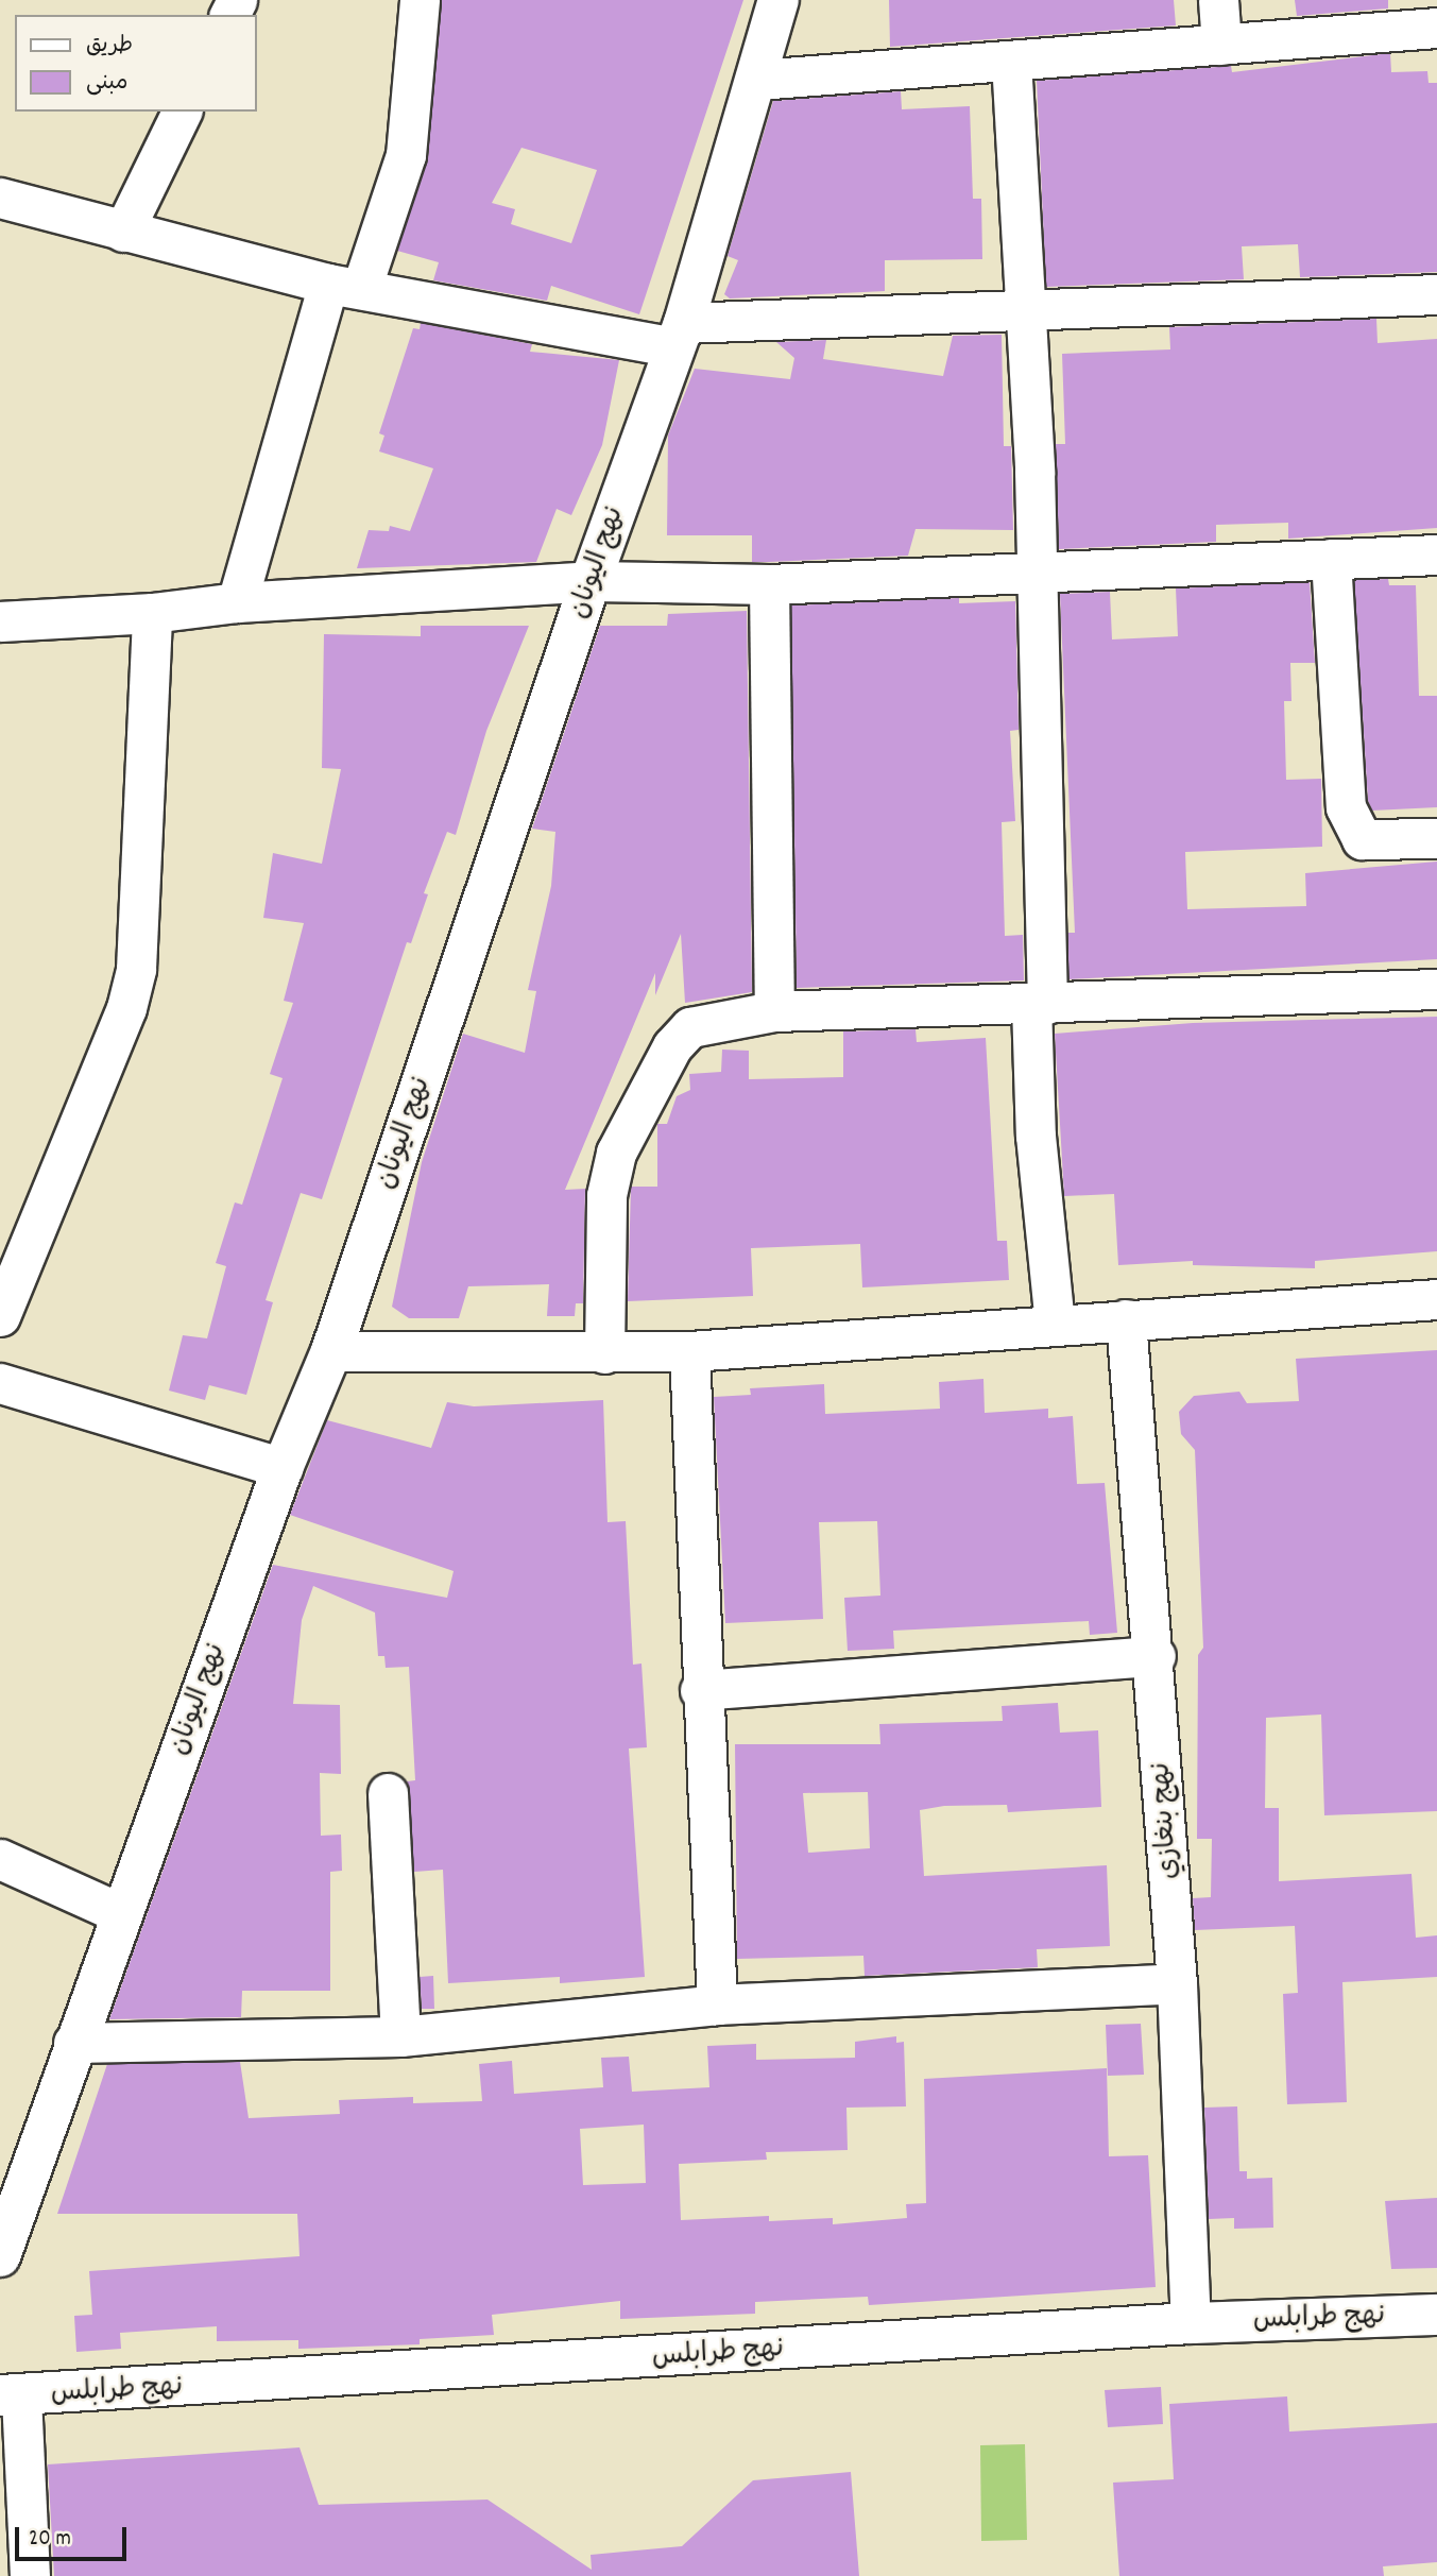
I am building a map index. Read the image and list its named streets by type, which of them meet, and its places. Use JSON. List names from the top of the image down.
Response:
{
  "streets": {
    "street": ["نهج اليونان", "نهج بنغازي", "نهج طرابلس"]
  },
  "crossings": [
    ["نهج بنغازي", "نهج طرابلس"]
  ],
  "legend": ["طريق", "مبنى"],
  "scale_bar": "20 m"
}
